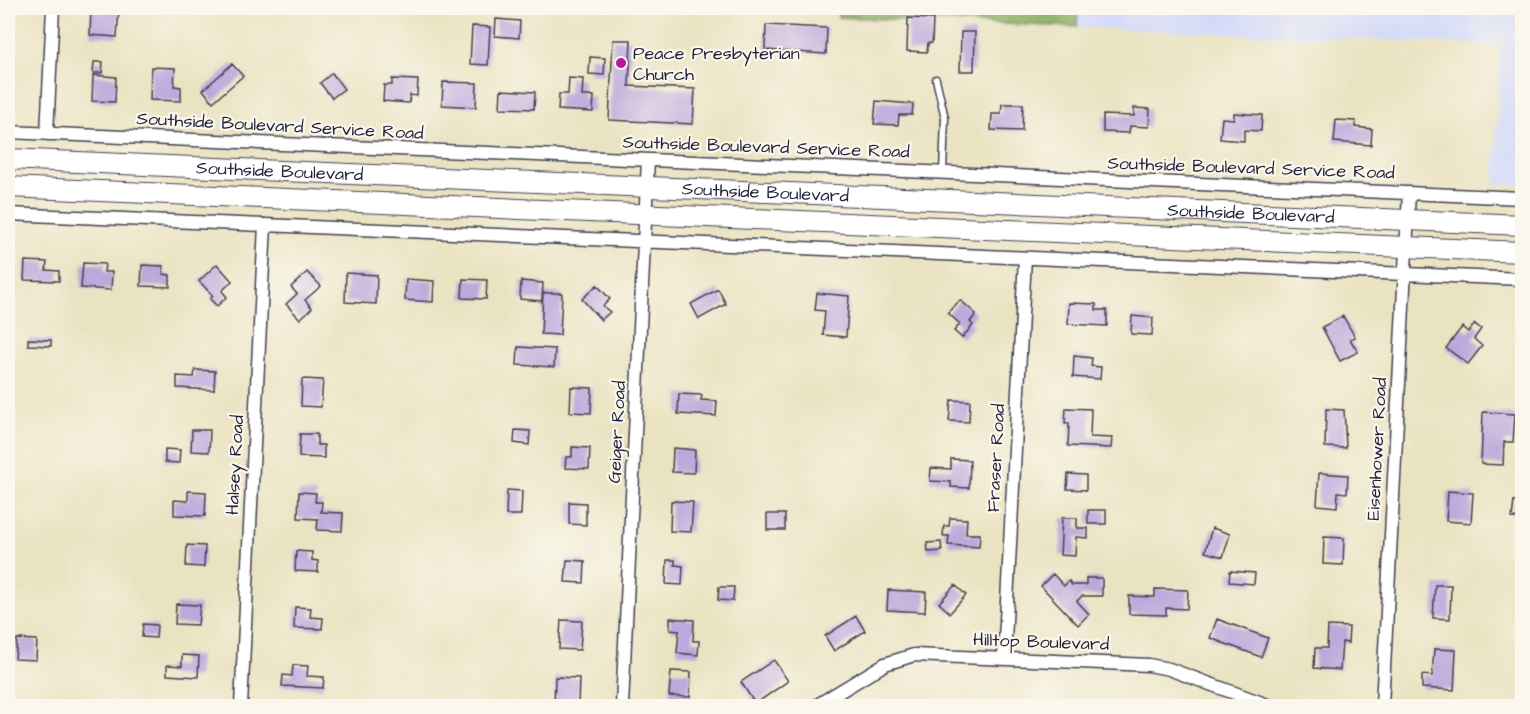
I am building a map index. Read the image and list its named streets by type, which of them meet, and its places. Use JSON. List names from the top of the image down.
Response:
{
  "streets": {
    "highway": ["Southside Boulevard"],
    "street": [
      "Southside Boulevard Service Road",
      "Geiger Road",
      "Eisenhower Road",
      "Fraser Road",
      "Halsey Road",
      "Hilltop Boulevard"
    ]
  },
  "crossings": [
    ["Southside Boulevard Service Road", "Geiger Road"],
    ["Southside Boulevard Service Road", "Eisenhower Road"],
    ["Southside Boulevard", "Geiger Road"],
    ["Southside Boulevard", "Eisenhower Road"],
    ["Fraser Road", "Hilltop Boulevard"]
  ],
  "places": ["Peace Presbyterian Church"]
}
